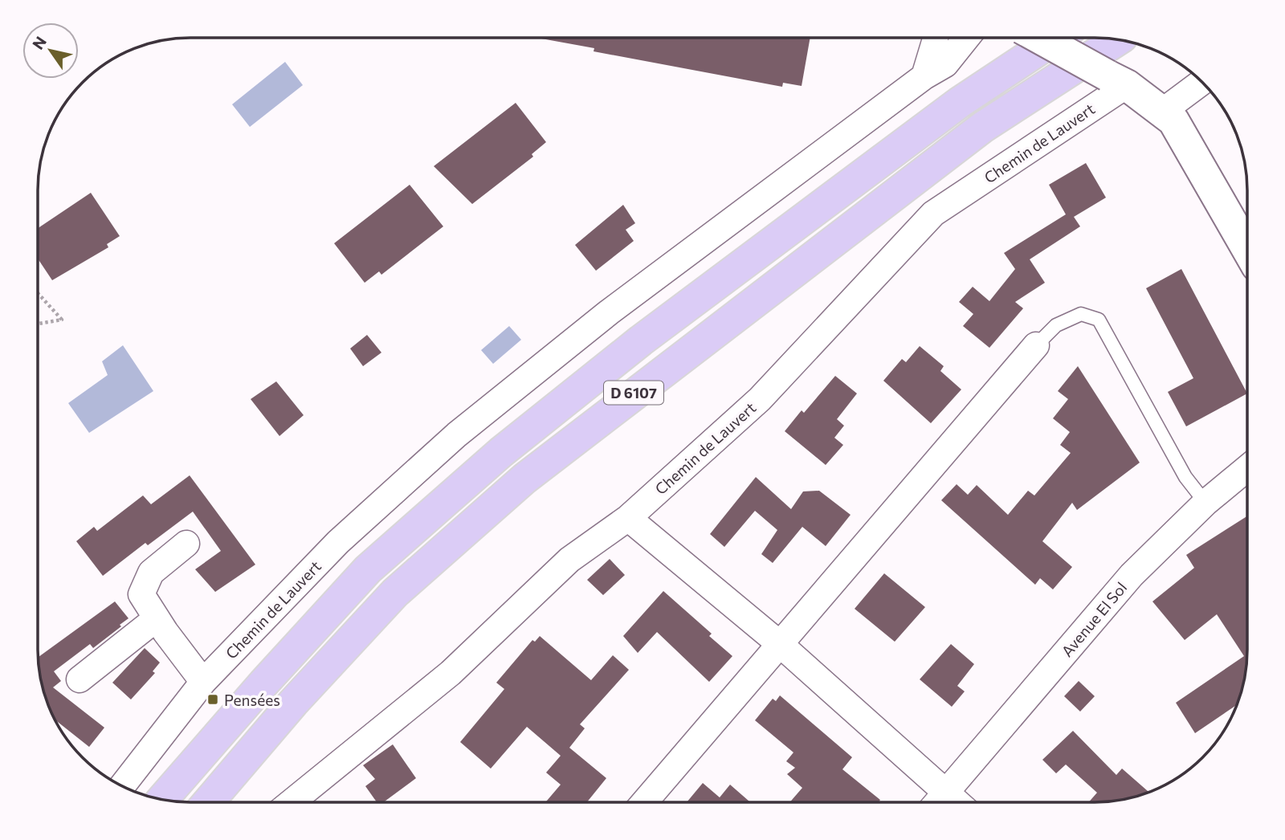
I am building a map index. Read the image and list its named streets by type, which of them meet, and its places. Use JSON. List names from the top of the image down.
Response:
{
  "streets": {
    "highway": ["D 6107"],
    "street": ["Chemin de Lauvert", "Avenue El Sol"]
  },
  "places": {
    "transit": ["Pensées"]
  },
  "north": "top left"
}
